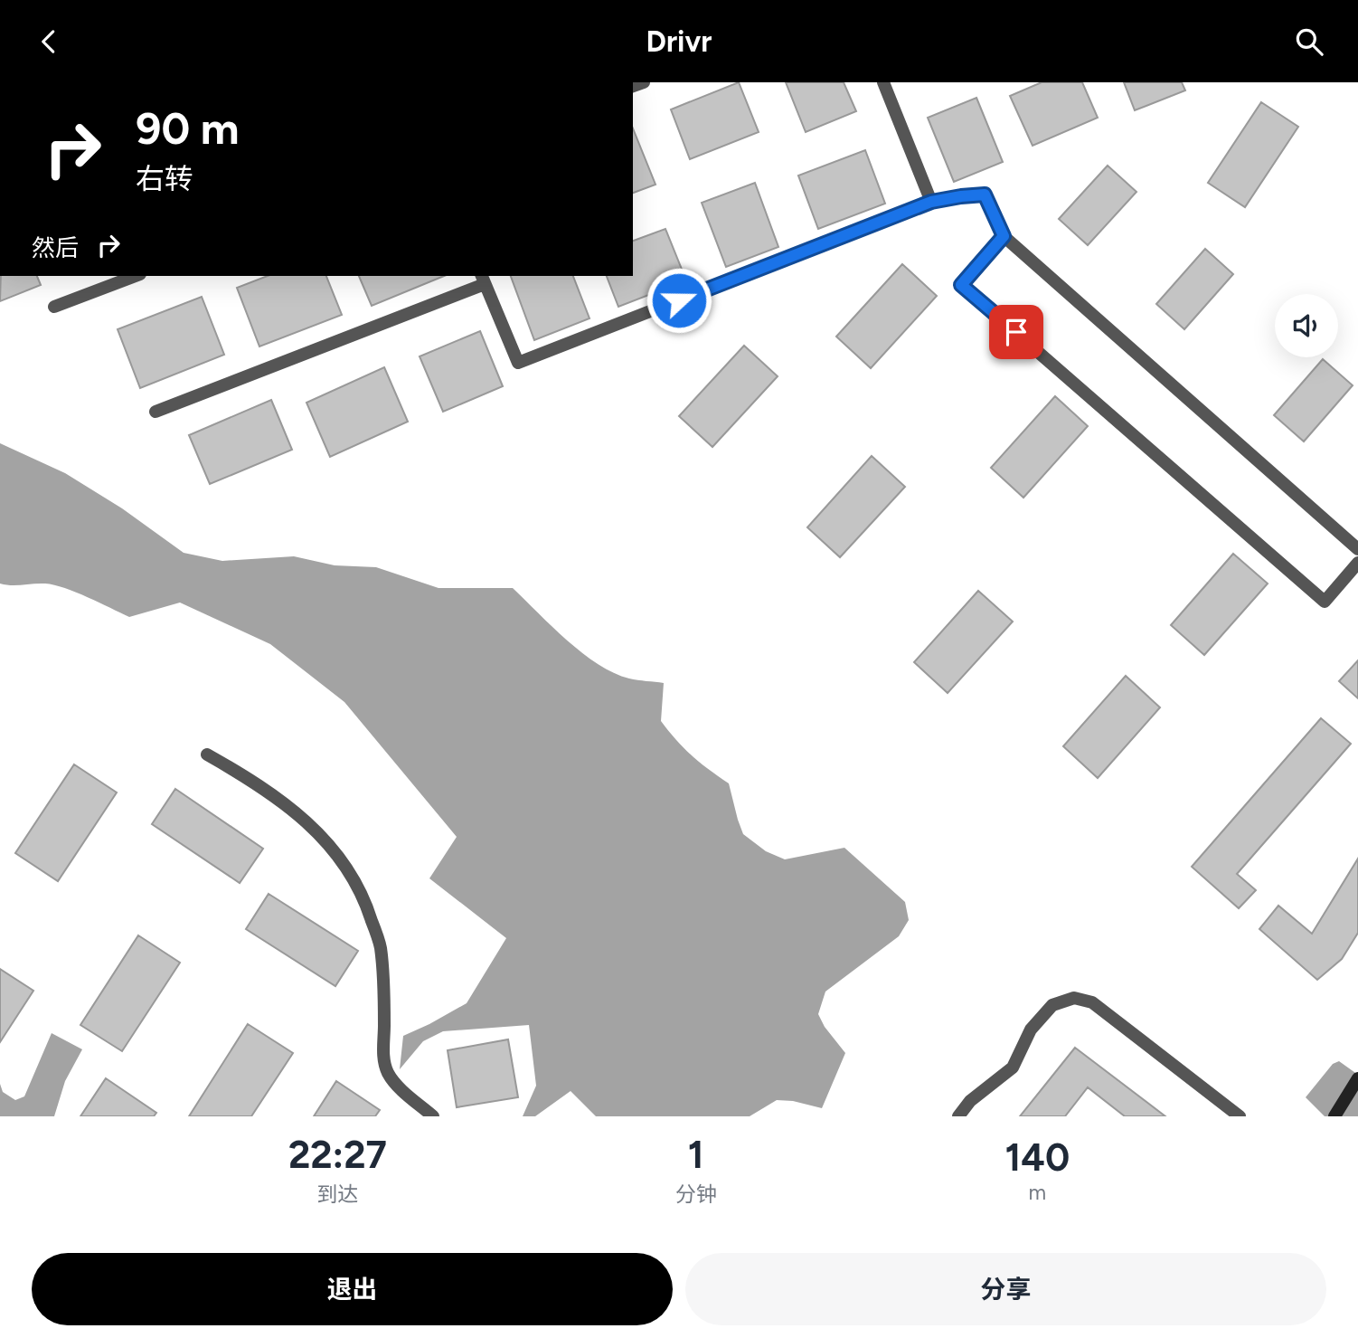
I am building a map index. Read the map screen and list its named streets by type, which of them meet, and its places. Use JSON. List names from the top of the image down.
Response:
{
  "page": {
    "header": "Drivr",
    "turn": ["90 m", "右转"],
    "then": "然后",
    "eta": [
      "22:27",
      "到达",
      "1",
      "分钟",
      "140",
      "m"
    ],
    "buttons": ["退出", "分享"]
  }
}
